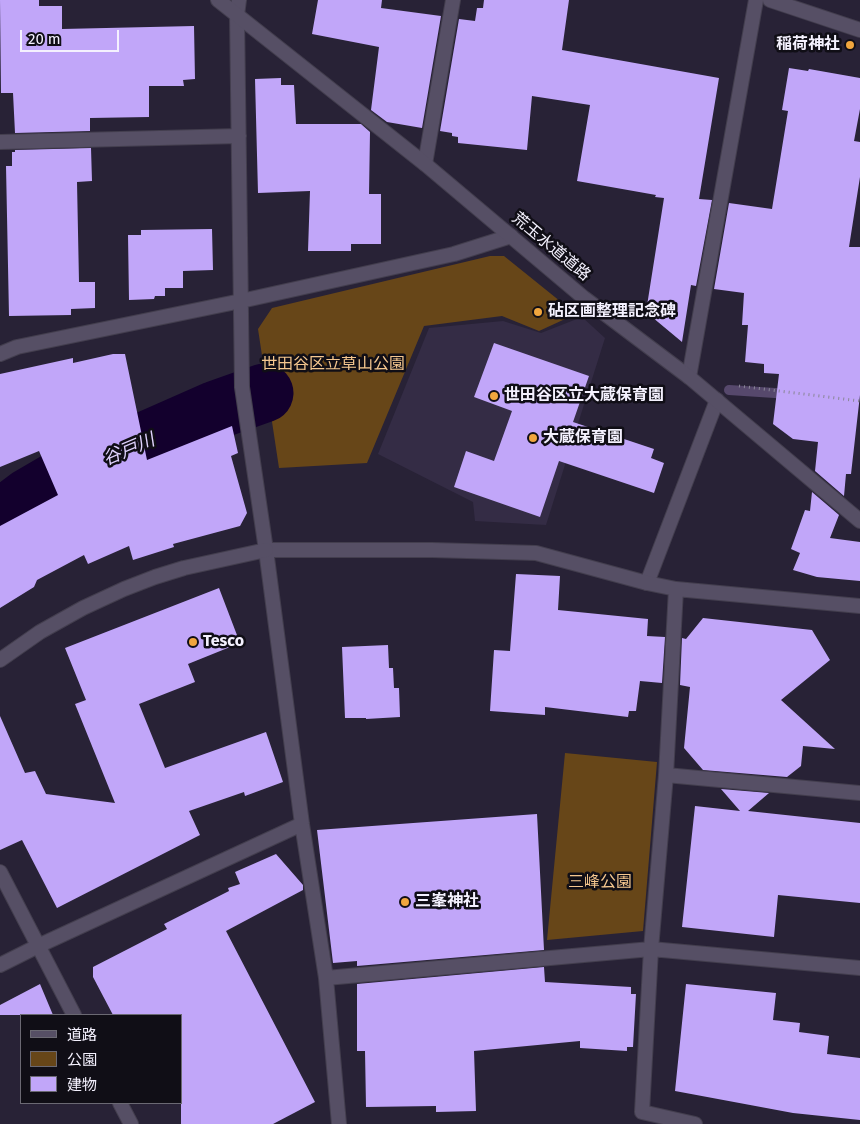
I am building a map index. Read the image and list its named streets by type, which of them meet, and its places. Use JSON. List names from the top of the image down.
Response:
{
  "streets": {
    "street": ["荒玉水道道路"]
  },
  "water": ["谷戸川"],
  "parks": ["世田谷区立草山公園", "三峰公園"],
  "places": [
    "稲荷神社",
    "砧区画整理記念碑",
    "世田谷区立大蔵保育園",
    "大蔵保育園",
    "Tesco",
    "三峯神社"
  ],
  "legend": ["道路", "公園", "建物"],
  "scale_bar": "20 m"
}
